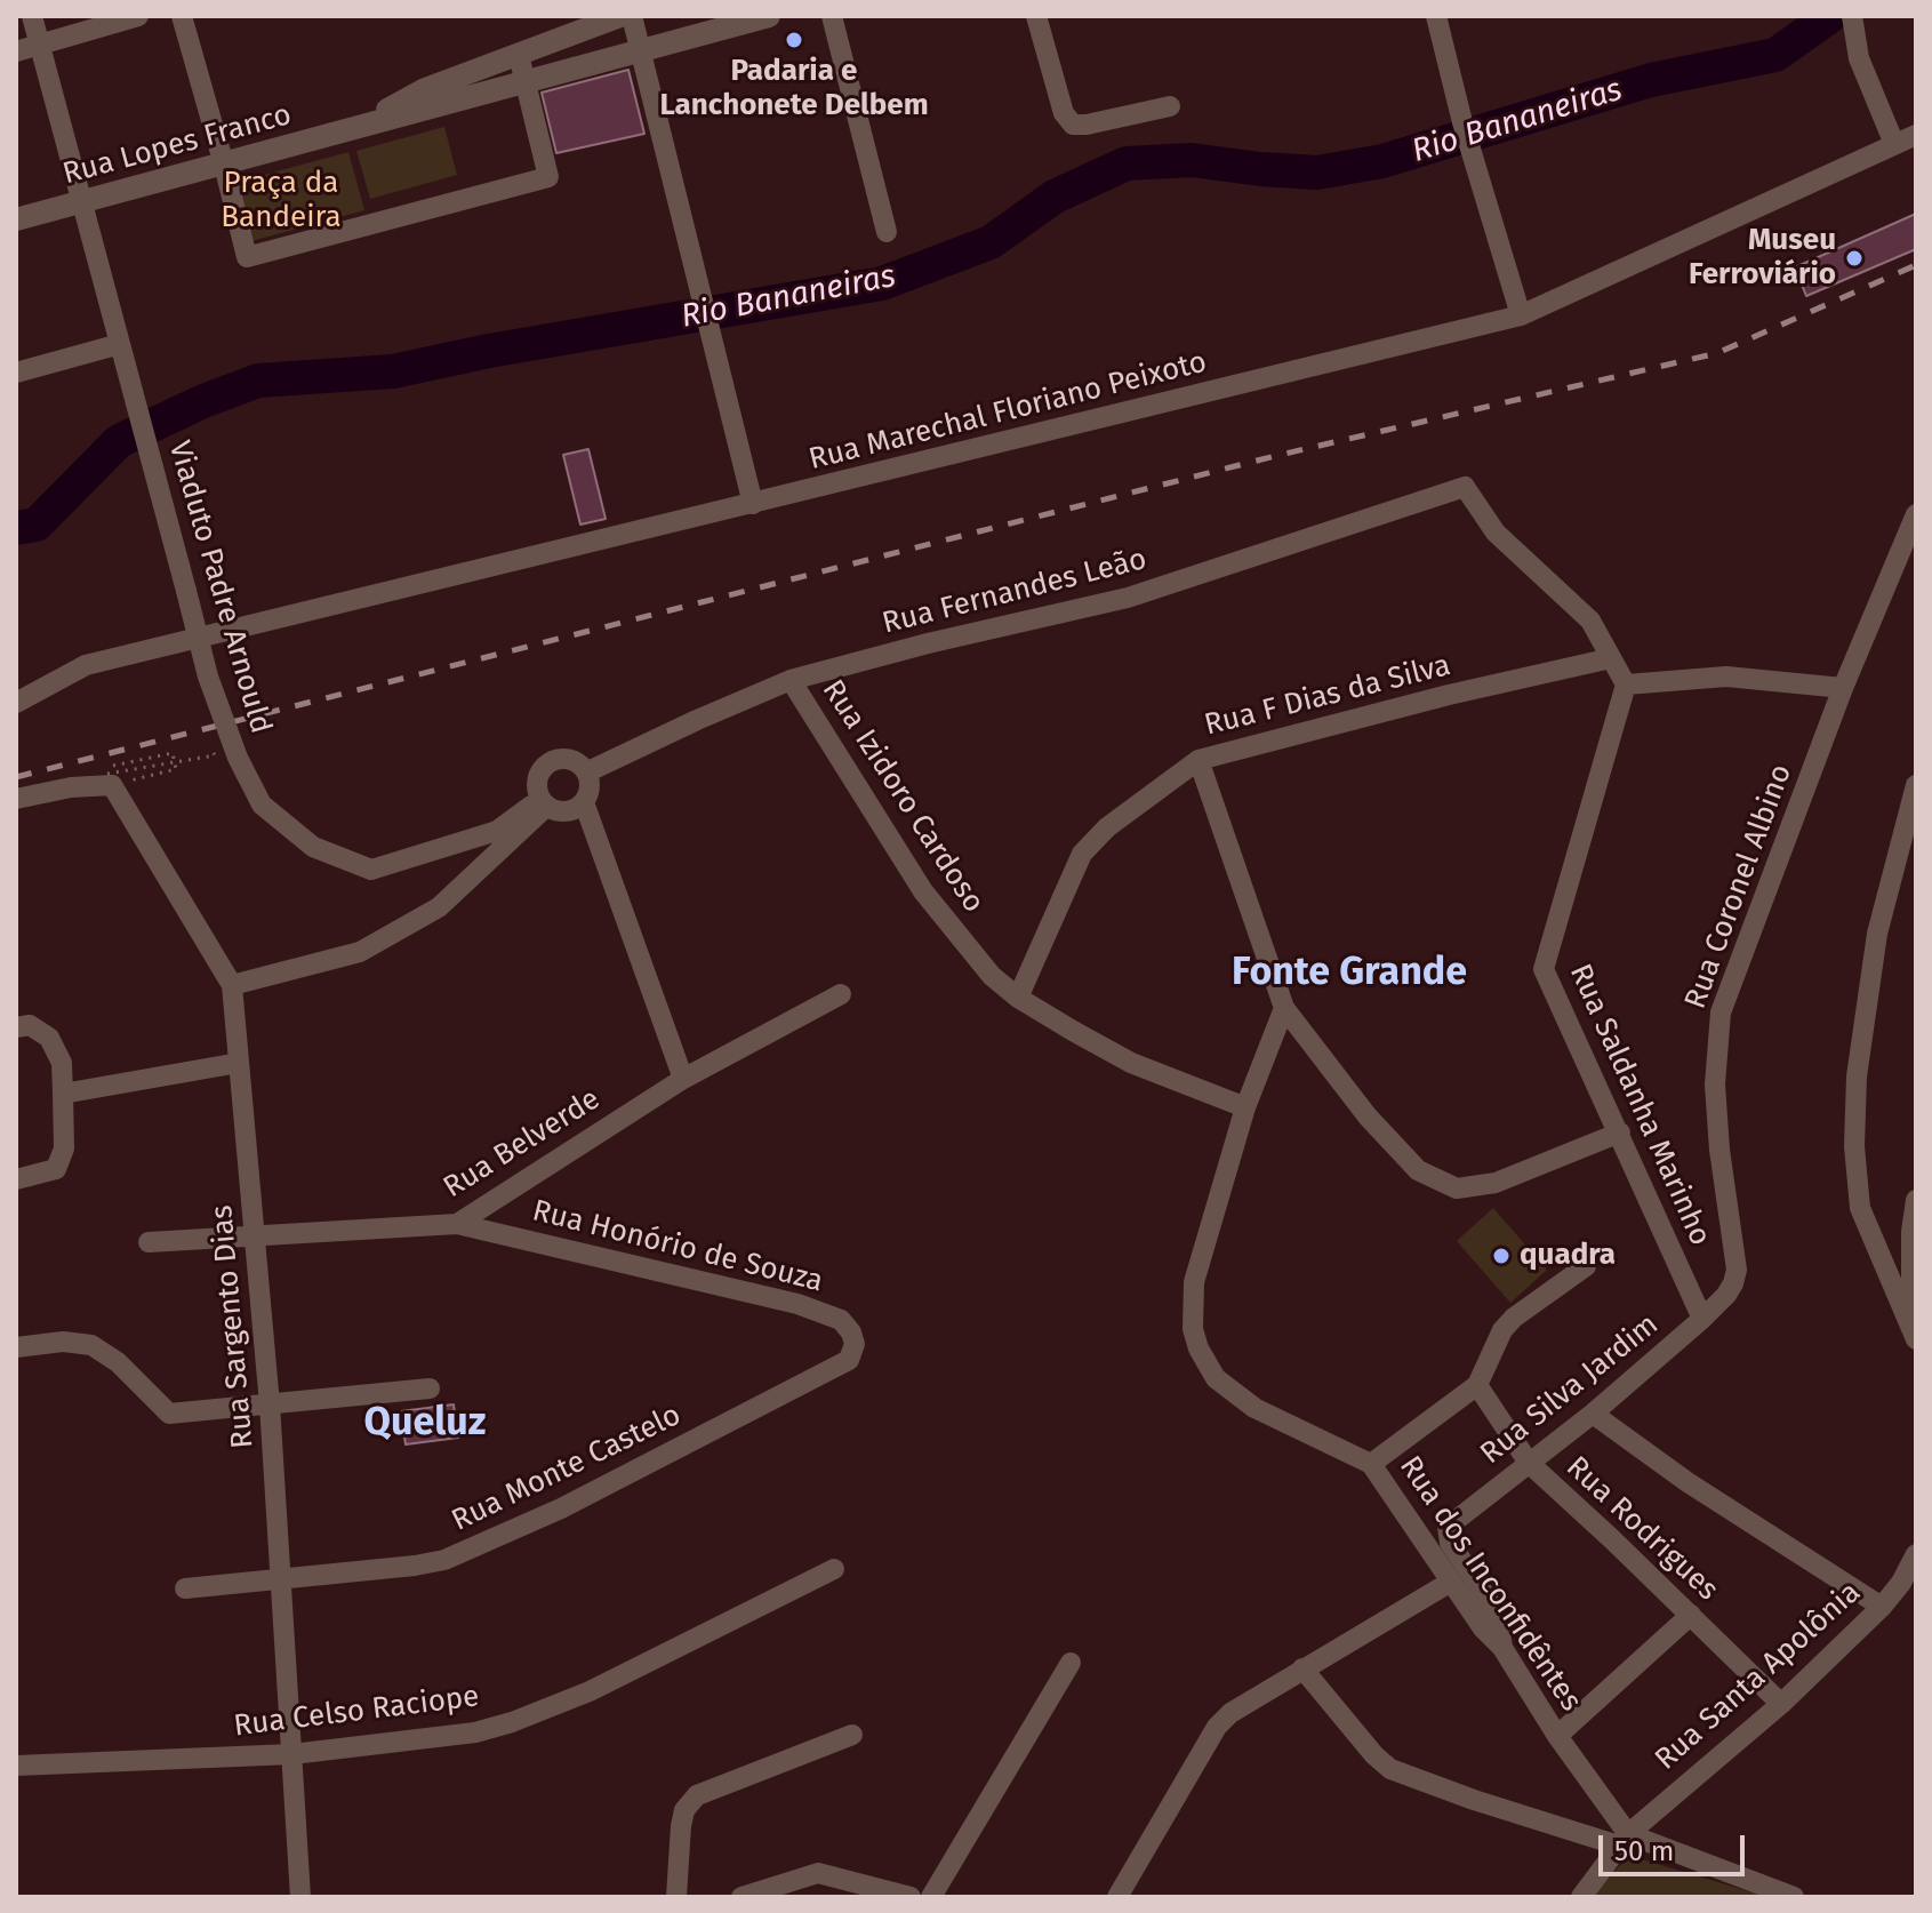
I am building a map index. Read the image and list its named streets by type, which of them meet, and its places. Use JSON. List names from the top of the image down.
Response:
{
  "streets": {
    "street": [
      "Rua Lopes Franco",
      "Rua Marechal Floriano Peixoto",
      "Viaduto Padre Arnould",
      "Rua Fernandes Leão",
      "Rua F Dias da Silva",
      "Rua Izidoro Cardoso",
      "Rua Coronel Albino",
      "Rua Saldanha Marinho",
      "Rua Belverde",
      "Rua Honório de Souza",
      "Rua Sargento Dias",
      "Rua Silva Jardim",
      "Rua Monte Castelo",
      "Rua Rodrigues",
      "Rua dos Inconfidêntes",
      "Rua Santa Apolônia",
      "Rua Celso Raciope"
    ]
  },
  "crossings": [
    ["Rua Lopes Franco", "Viaduto Padre Arnould"],
    ["Viaduto Padre Arnould", "Rua Fernandes Leão"],
    ["Rua Fernandes Leão", "Rua F Dias da Silva"],
    ["Rua Fernandes Leão", "Rua Izidoro Cardoso"],
    ["Rua F Dias da Silva", "Rua Izidoro Cardoso"],
    ["Rua Izidoro Cardoso", "Rua dos Inconfidêntes"],
    ["Rua Coronel Albino", "Rua Silva Jardim"],
    ["Rua Saldanha Marinho", "Rua Silva Jardim"],
    ["Rua Belverde", "Rua Honório de Souza"],
    ["Rua Belverde", "Rua Sargento Dias"],
    ["Rua Honório de Souza", "Rua Monte Castelo"],
    ["Rua Sargento Dias", "Rua Monte Castelo"],
    ["Rua Sargento Dias", "Rua Celso Raciope"],
    ["Rua Silva Jardim", "Rua Rodrigues"],
    ["Rua Silva Jardim", "Rua dos Inconfidêntes"],
    ["Rua Rodrigues", "Rua Santa Apolônia"],
    ["Rua dos Inconfidêntes", "Rua Santa Apolônia"]
  ],
  "districts": ["Fonte Grande", "Queluz"],
  "water": ["Rio Bananeiras"],
  "parks": ["Praça da Bandeira"],
  "places": ["Padaria e Lanchonete Delbem", "Museu Ferroviário", "quadra"],
  "scale_bar": "50 m"
}
